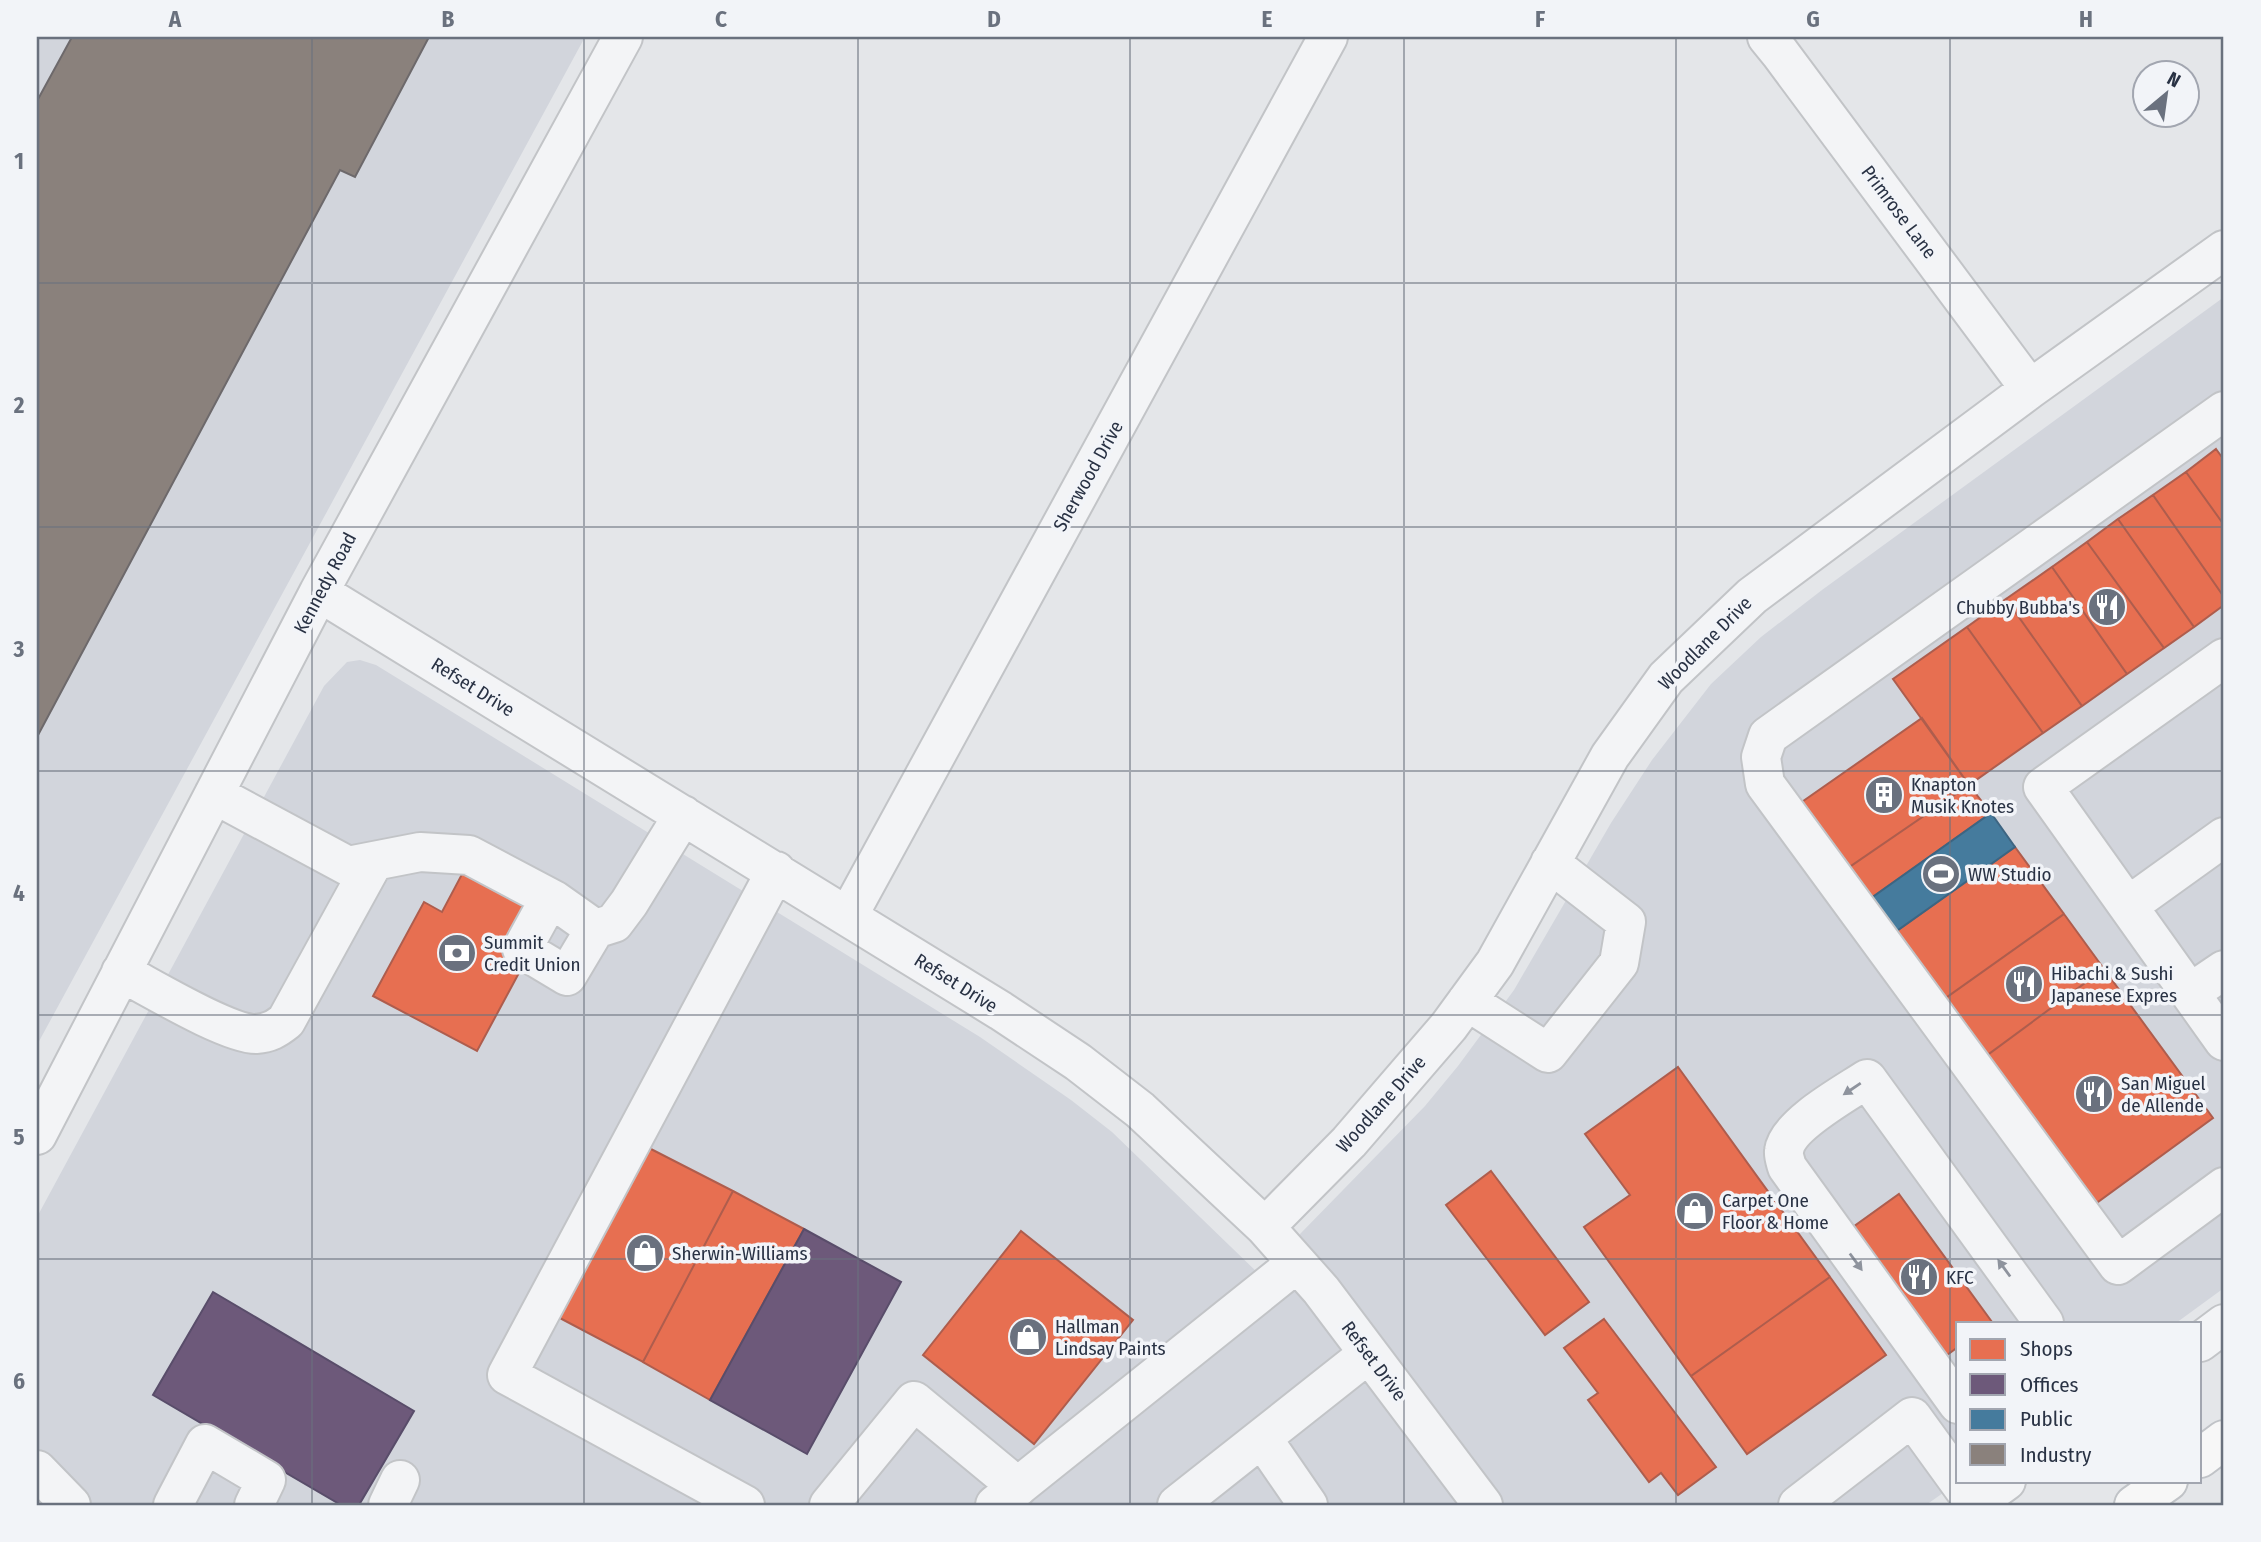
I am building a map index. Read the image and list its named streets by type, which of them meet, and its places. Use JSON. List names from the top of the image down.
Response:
{
  "streets": {
    "street": [
      "Primrose Lane",
      "Sherwood Drive",
      "Kennedy Road",
      "Woodlane Drive",
      "Refset Drive"
    ]
  },
  "crossings": [
    ["Primrose Lane", "Woodlane Drive"],
    ["Sherwood Drive", "Refset Drive"],
    ["Kennedy Road", "Refset Drive"],
    ["Woodlane Drive", "Refset Drive"]
  ],
  "places": {
    "restaurant": [
      "Chubby Bubba's",
      "Hibachi & Sushi Japanese Expres",
      "San Miguel de Allende",
      "KFC"
    ],
    "building": ["Knapton Musik Knotes"],
    "sports": ["WW Studio"],
    "bank": ["Summit Credit Union"],
    "shop": ["Carpet One Floor & Home", "Sherwin-Williams", "Hallman Lindsay Paints"]
  },
  "legend": [
    "Shops",
    "Offices",
    "Public",
    "Industry"
  ],
  "north": "top right",
  "grid": {
    "columns": [
      "A",
      "B",
      "C",
      "D",
      "E",
      "F",
      "G",
      "H"
    ],
    "rows": [
      "1",
      "2",
      "3",
      "4",
      "5",
      "6"
    ]
  }
}
